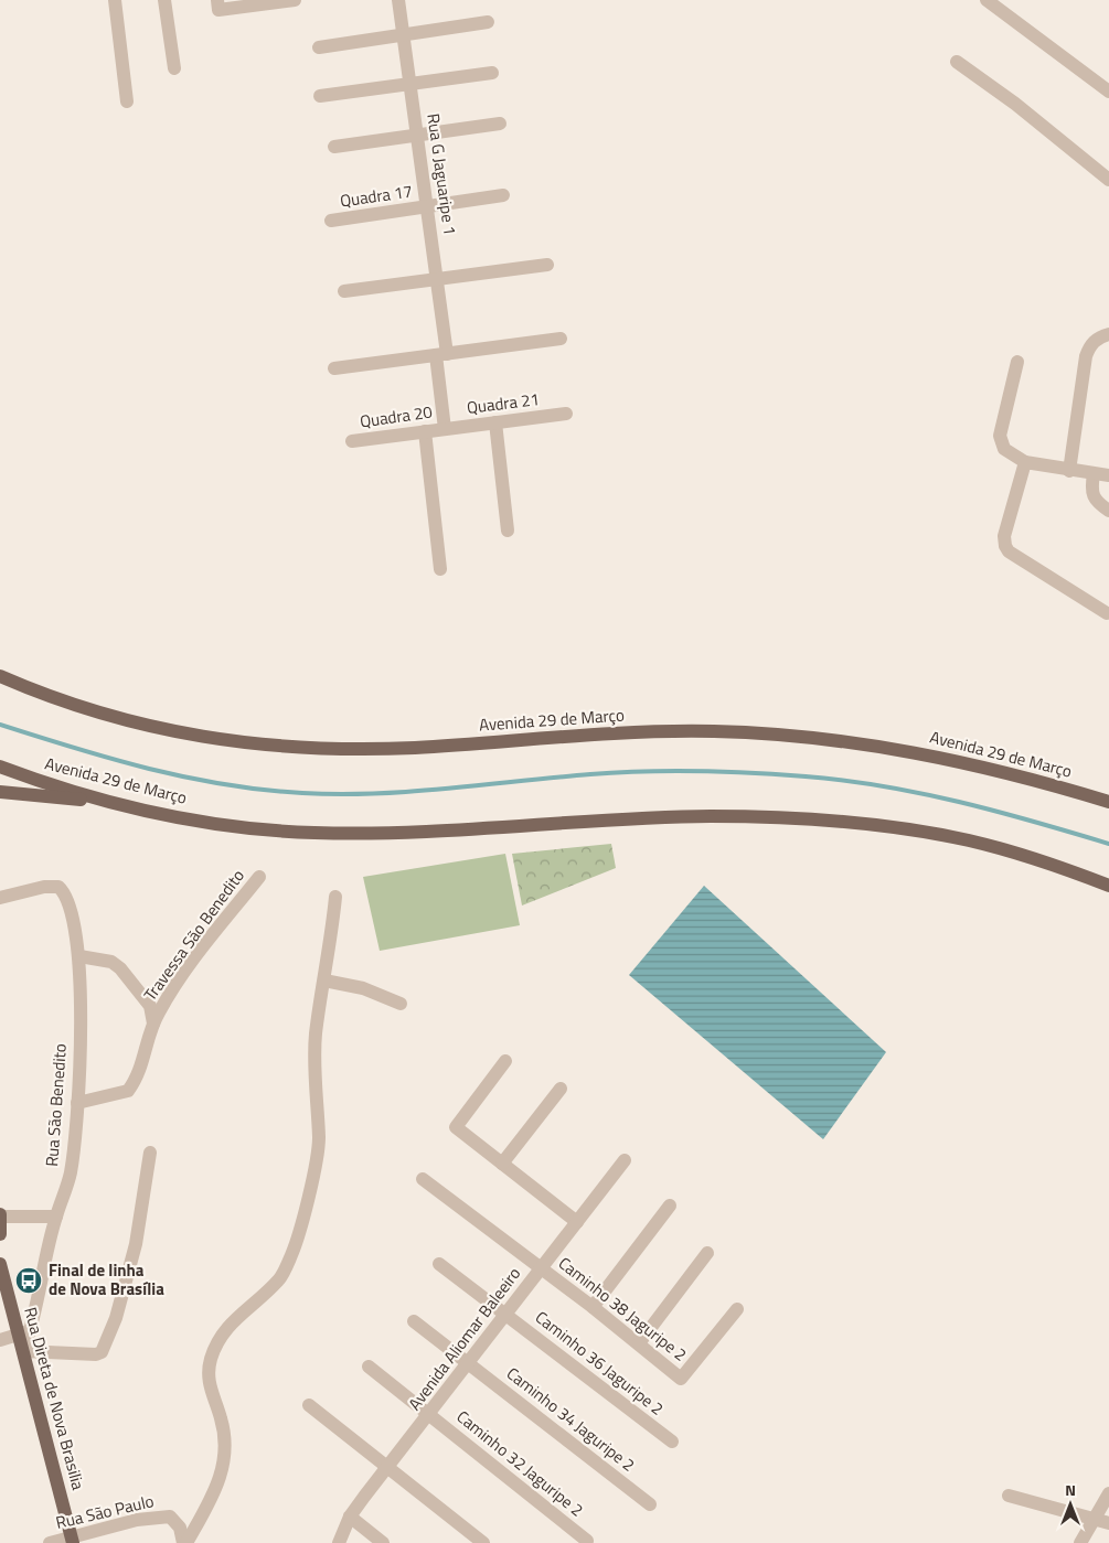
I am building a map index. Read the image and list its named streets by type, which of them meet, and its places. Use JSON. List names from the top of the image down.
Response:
{
  "streets": {
    "main road": ["Avenida 29 de Março", "Rua Direta de Nova Brasilia"],
    "street": [
      "Rua G Jaguaripe 1",
      "Quadra 17",
      "Quadra 21",
      "Quadra 20",
      "Travessa São Benedito",
      "Rua São Benedito",
      "Caminho 38 Jaguripe 2",
      "Avenida Aliomar Baleeiro",
      "Caminho 36 Jaguripe 2",
      "Caminho 34 Jaguripe 2",
      "Caminho 32 Jaguripe 2",
      "Rua São Paulo"
    ]
  },
  "crossings": [
    ["Rua G Jaguaripe 1", "Quadra 17"],
    ["Rua G Jaguaripe 1", "Quadra 21"],
    ["Rua G Jaguaripe 1", "Quadra 20"],
    ["Quadra 21", "Quadra 20"],
    ["Travessa São Benedito", "Rua São Benedito"],
    ["Rua São Benedito", "Rua Direta de Nova Brasilia"],
    ["Caminho 38 Jaguripe 2", "Avenida Aliomar Baleeiro"],
    ["Avenida Aliomar Baleeiro", "Caminho 36 Jaguripe 2"],
    ["Avenida Aliomar Baleeiro", "Caminho 34 Jaguripe 2"],
    ["Avenida Aliomar Baleeiro", "Caminho 32 Jaguripe 2"],
    ["Rua Direta de Nova Brasilia", "Rua São Paulo"]
  ],
  "places": {
    "bus stop": ["Final de linha de Nova Brasília"]
  },
  "north": "top"
}
